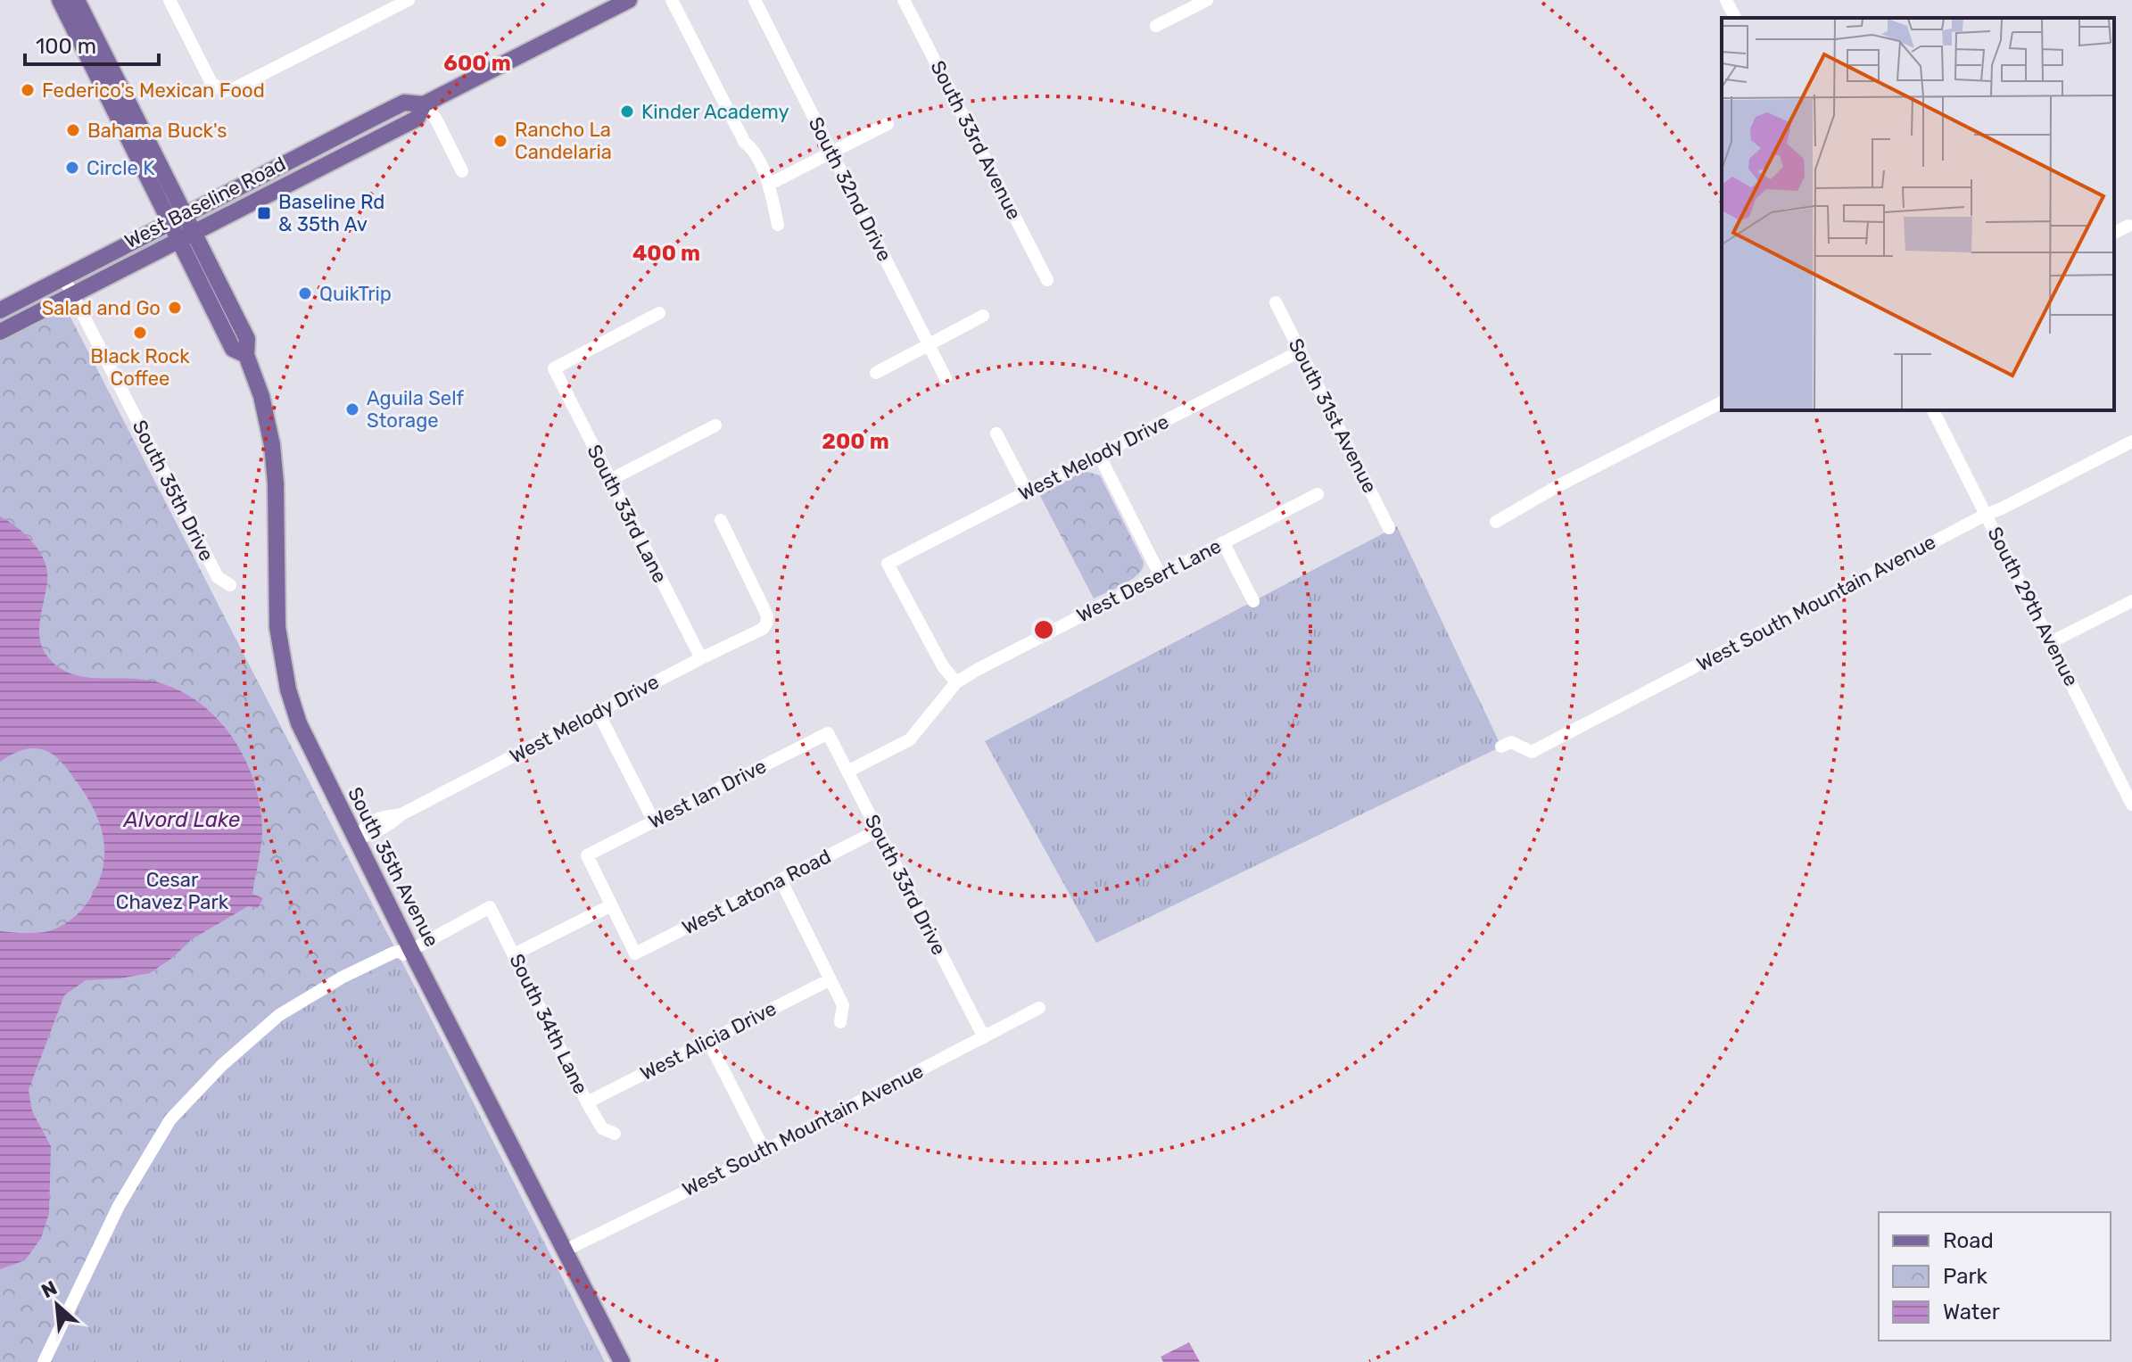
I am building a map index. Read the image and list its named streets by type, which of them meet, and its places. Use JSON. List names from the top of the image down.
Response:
{
  "streets": {
    "main road": ["West Baseline Road", "South 35th Avenue"],
    "street": [
      "South 33rd Avenue",
      "South 32nd Drive",
      "South 31st Avenue",
      "West Melody Drive",
      "South 35th Drive",
      "South 33rd Lane",
      "West Desert Lane",
      "West South Mountain Avenue",
      "South 29th Avenue",
      "West Ian Drive",
      "South 33rd Drive",
      "West Latona Road",
      "South 34th Lane",
      "West Alicia Drive"
    ]
  },
  "crossings": [
    ["West Baseline Road", "South 35th Drive"],
    ["West Baseline Road", "South 35th Avenue"],
    ["South 31st Avenue", "West Melody Drive"],
    ["West Melody Drive", "South 33rd Lane"],
    ["West Melody Drive", "West Desert Lane"],
    ["West Melody Drive", "South 35th Avenue"],
    ["West Desert Lane", "South 33rd Drive"],
    ["West South Mountain Avenue", "South 29th Avenue"],
    ["West South Mountain Avenue", "South 35th Avenue"],
    ["West South Mountain Avenue", "South 33rd Drive"],
    ["West Ian Drive", "South 33rd Drive"],
    ["West Ian Drive", "West Latona Road"],
    ["South 35th Avenue", "South 34th Lane"],
    ["South 33rd Drive", "West Latona Road"],
    ["South 34th Lane", "West Alicia Drive"]
  ],
  "water": ["Alvord Lake"],
  "parks": ["Cesar Chavez Park"],
  "places": {
    "other": [
      "Federico's Mexican Food",
      "Kinder Academy",
      "Bahama Buck's",
      "Rancho La Candelaria",
      "Circle K",
      "QuikTrip",
      "Salad and Go",
      "Black Rock Coffee",
      "Aguila Self Storage"
    ],
    "transit": ["Baseline Rd & 35th Av"]
  },
  "legend": ["Road", "Park", "Water"],
  "scale_bar": "100 m",
  "north": "top left",
  "rings": ["600 m", "400 m", "200 m"]
}
